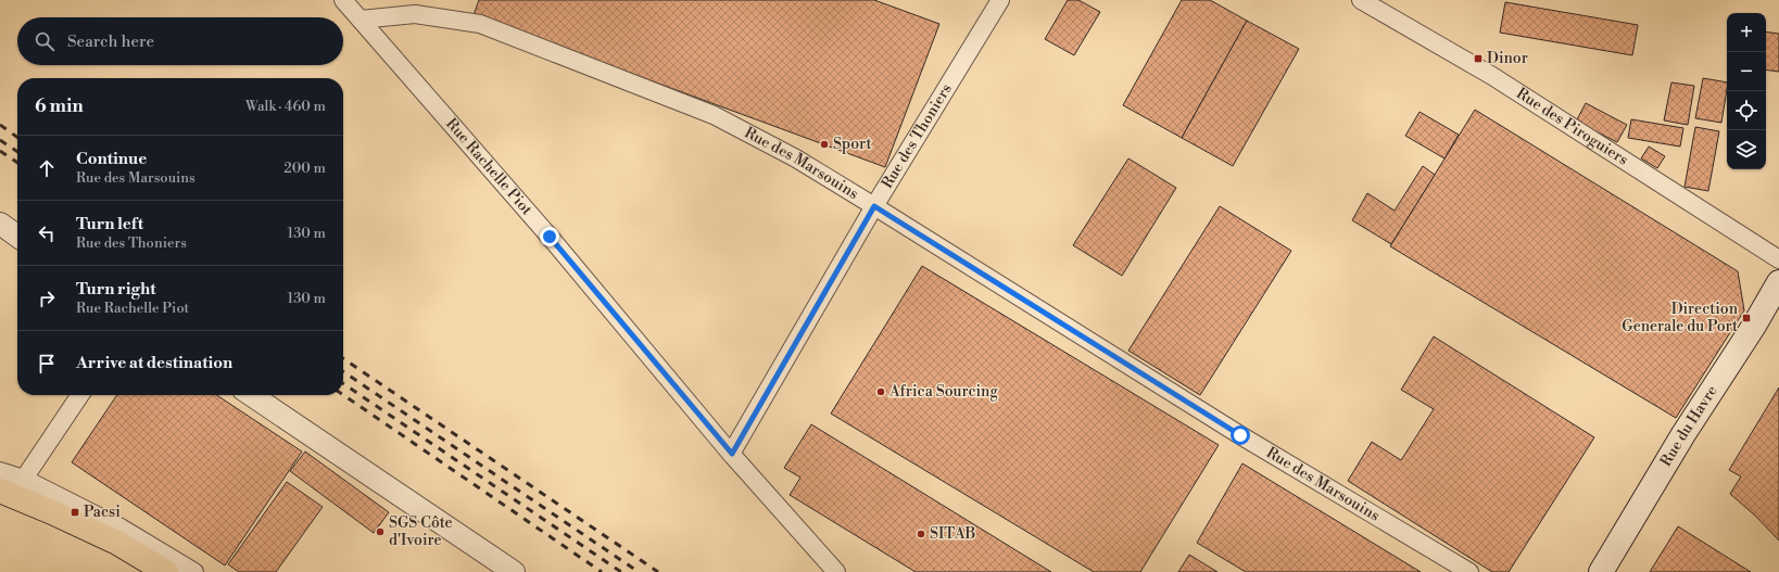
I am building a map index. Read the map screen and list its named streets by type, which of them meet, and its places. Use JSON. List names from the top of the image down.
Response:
{
  "streets": {
    "main road": ["Rue du Havre"],
    "street": [
      "Rue des Piroguiers",
      "Rue des Thoniers",
      "Rue des Marsouins",
      "Rue Rachelle Piot"
    ]
  },
  "crossings": [
    ["Rue des Thoniers", "Rue des Marsouins"],
    ["Rue des Thoniers", "Rue Rachelle Piot"],
    ["Rue des Marsouins", "Rue Rachelle Piot"]
  ],
  "places": {
    "transit": ["Dinor", "Direction Generale du Port", "Pacsi"],
    "other": [
      "Sport",
      "Africa Sourcing",
      "SGS Côte d'Ivoire",
      "SITAB"
    ]
  },
  "page": {
    "map_buttons": ["+", "−"],
    "search": "Search here",
    "heading": ["6 min", "Walk · 460 m"],
    "list": [
      ["Continue", "Rue des Marsouins", "200 m"],
      ["Turn left", "Rue des Thoniers", "130 m"],
      ["Turn right", "Rue Rachelle Piot", "130 m"],
      "Arrive at destination"
    ]
  }
}
